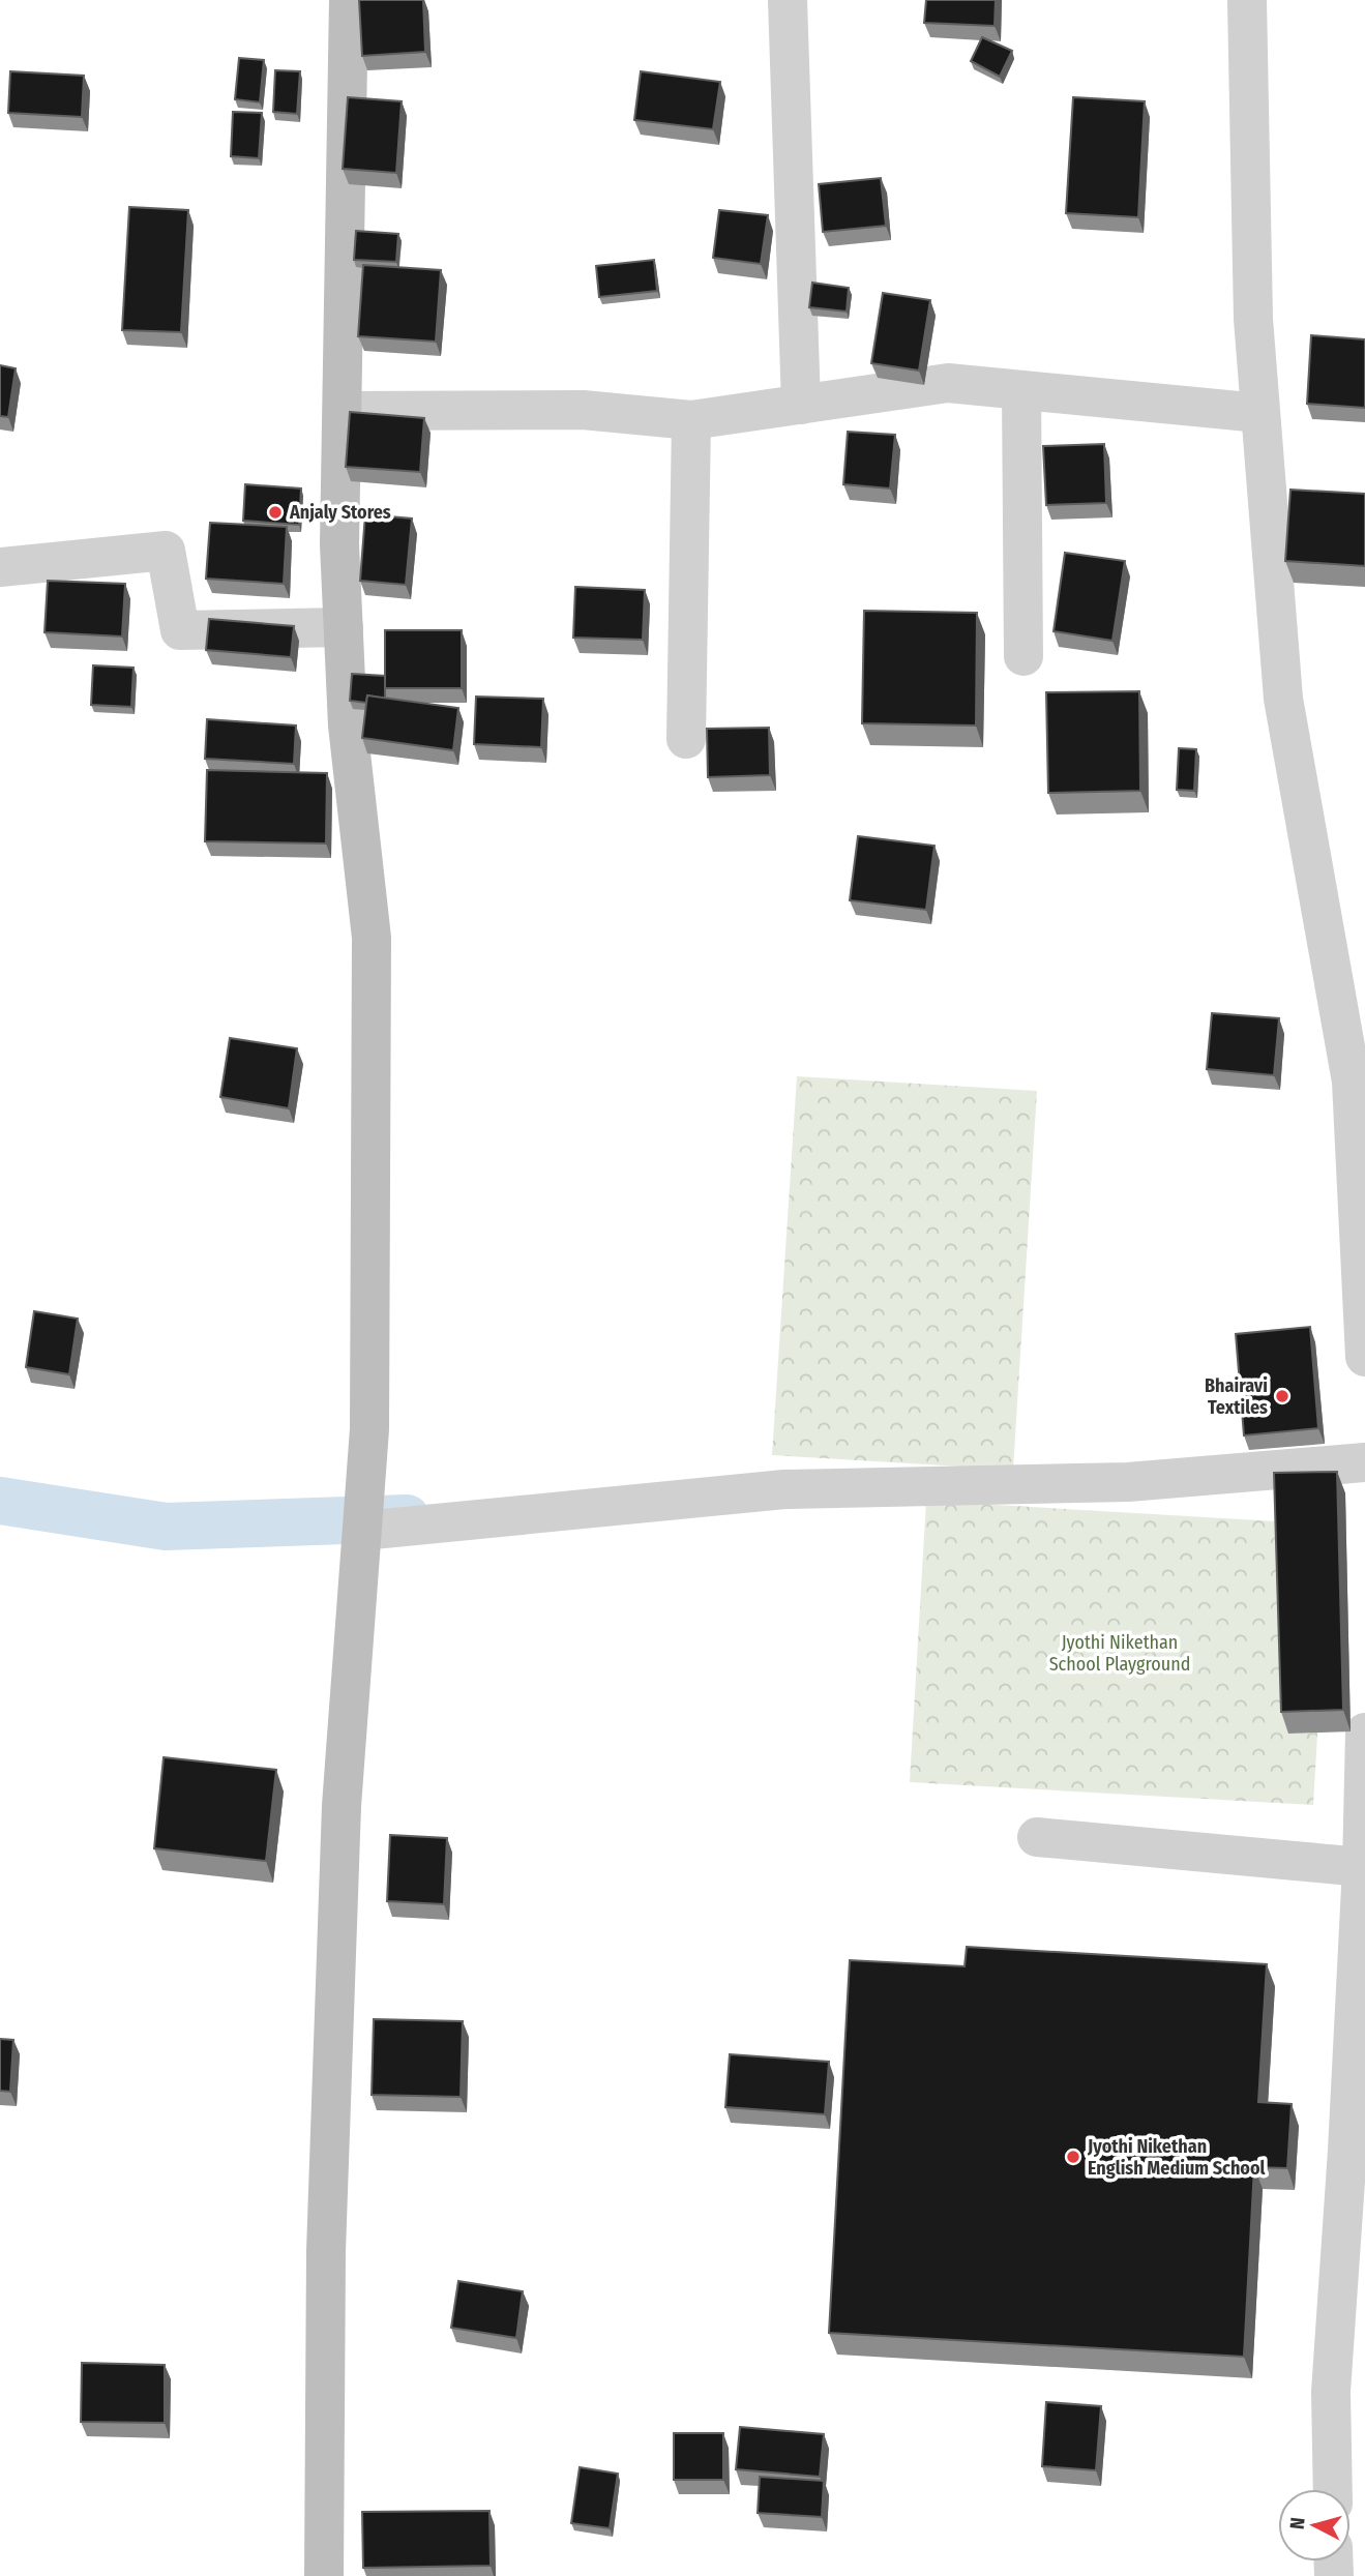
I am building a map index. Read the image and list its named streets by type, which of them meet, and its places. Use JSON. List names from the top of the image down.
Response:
{
  "parks": ["Jyothi Nikethan School Playground"],
  "places": ["Anjaly Stores", "Bhairavi Textiles", "Jyothi Nikethan English Medium School"],
  "north": "left"
}
